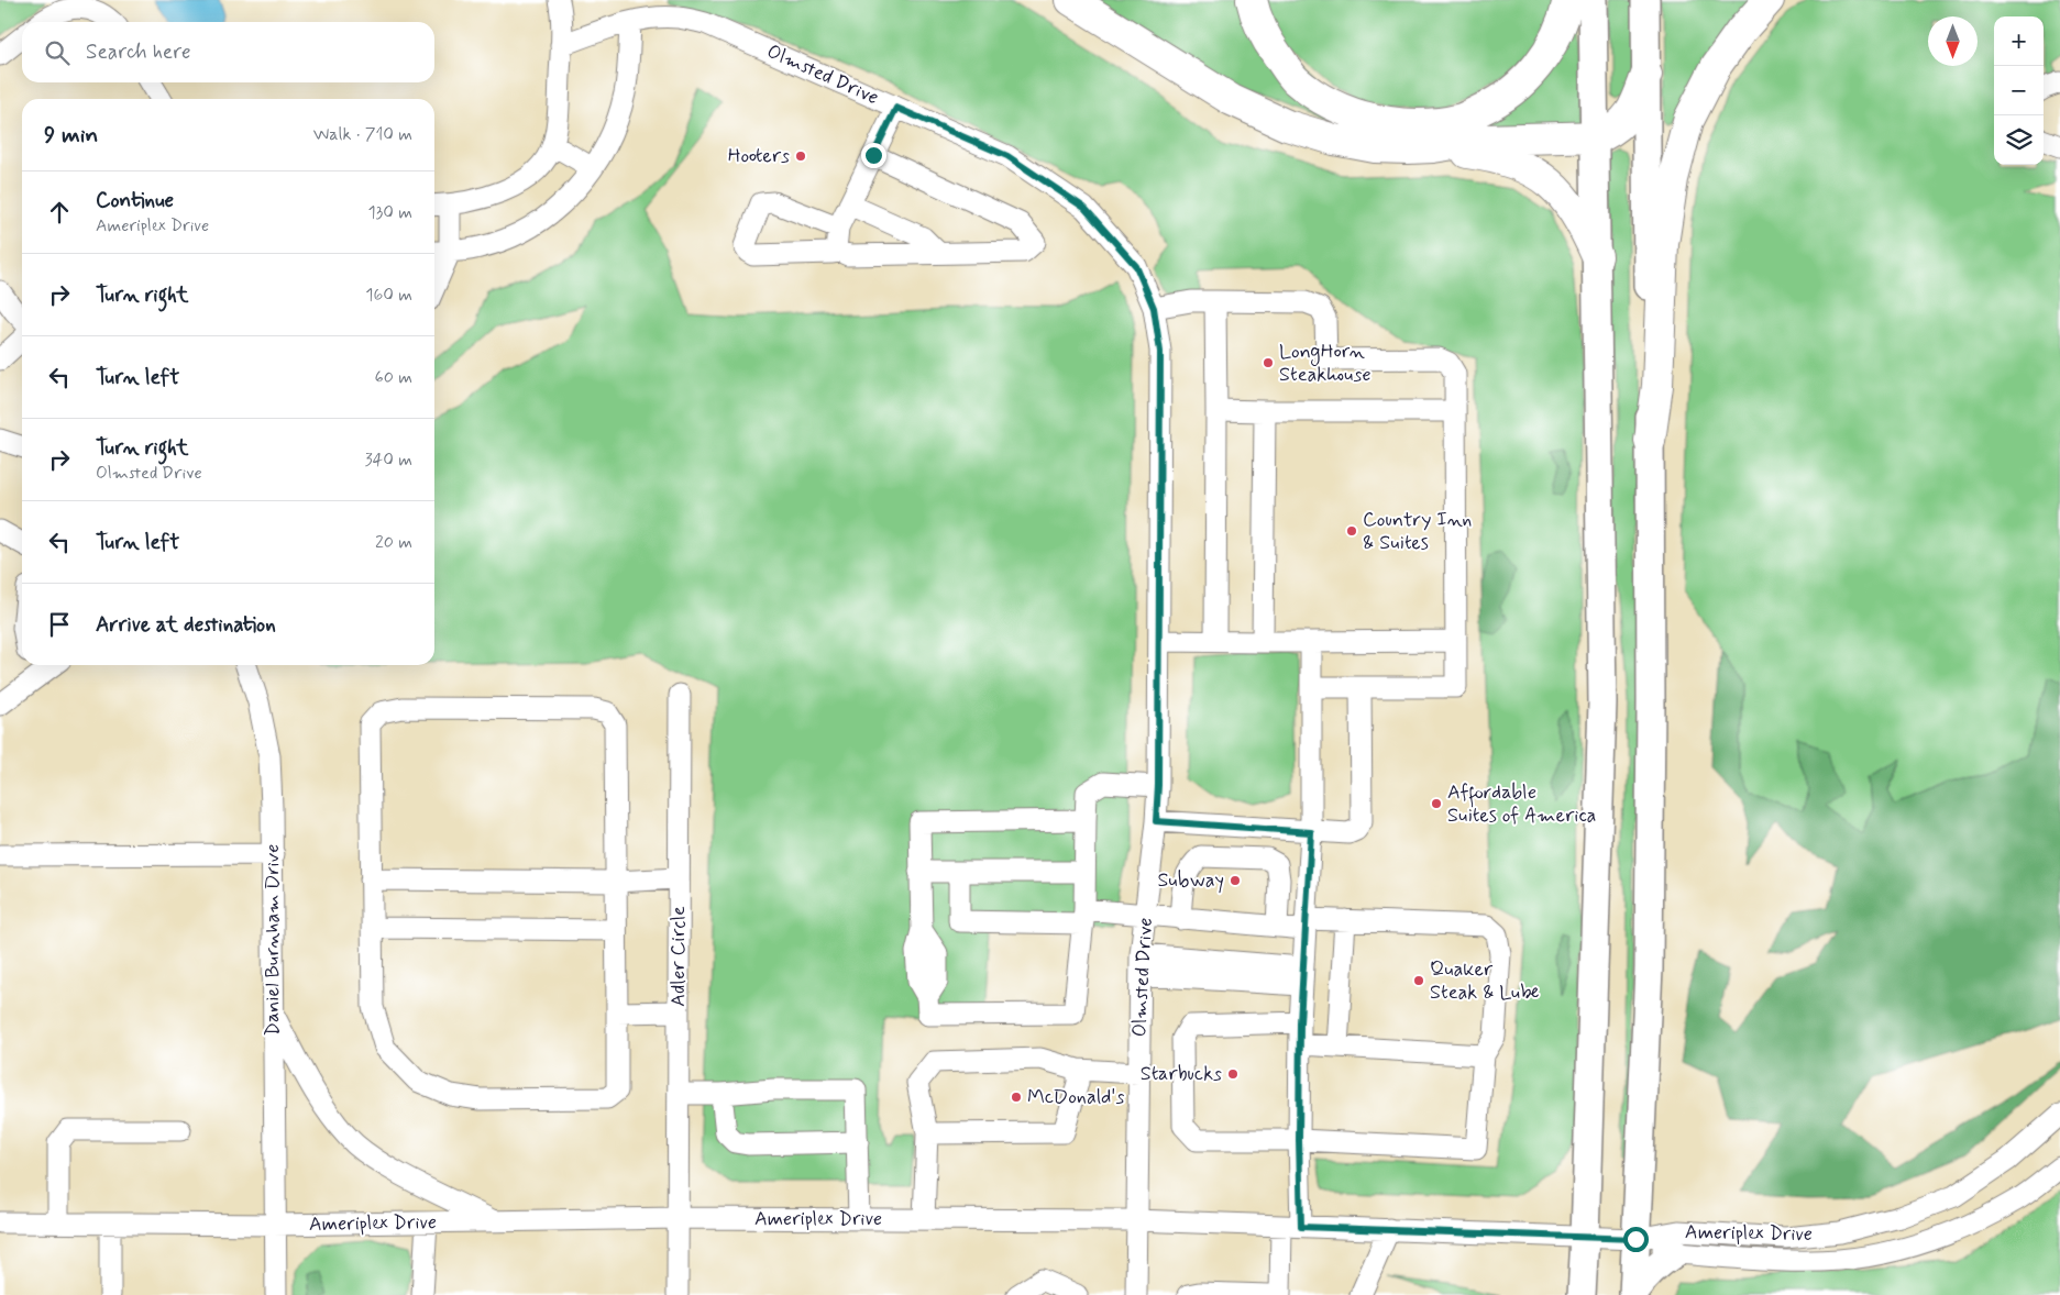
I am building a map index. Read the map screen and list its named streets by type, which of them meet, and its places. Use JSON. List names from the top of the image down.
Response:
{
  "streets": {
    "street": [
      "Olmsted Drive",
      "Daniel Burnham Drive",
      "Adler Circle",
      "Ameriplex Drive"
    ]
  },
  "crossings": [
    ["Olmsted Drive", "Ameriplex Drive"],
    ["Daniel Burnham Drive", "Ameriplex Drive"],
    ["Adler Circle", "Ameriplex Drive"]
  ],
  "places": [
    "Hooters",
    "LongHorn Steakhouse",
    "Country Inn & Suites",
    "Affordable Suites of America",
    "Subway",
    "Quaker Steak & Lube",
    "Starbucks",
    "McDonald's"
  ],
  "north": "bottom",
  "page": {
    "map_buttons": ["+", "−"],
    "search": "Search here",
    "heading": ["9 min", "Walk · 710 m"],
    "list": [
      ["Continue", "Ameriplex Drive", "130 m"],
      ["Turn right", "160 m"],
      ["Turn left", "60 m"],
      ["Turn right", "Olmsted Drive", "340 m"],
      ["Turn left", "20 m"],
      "Arrive at destination"
    ]
  }
}
